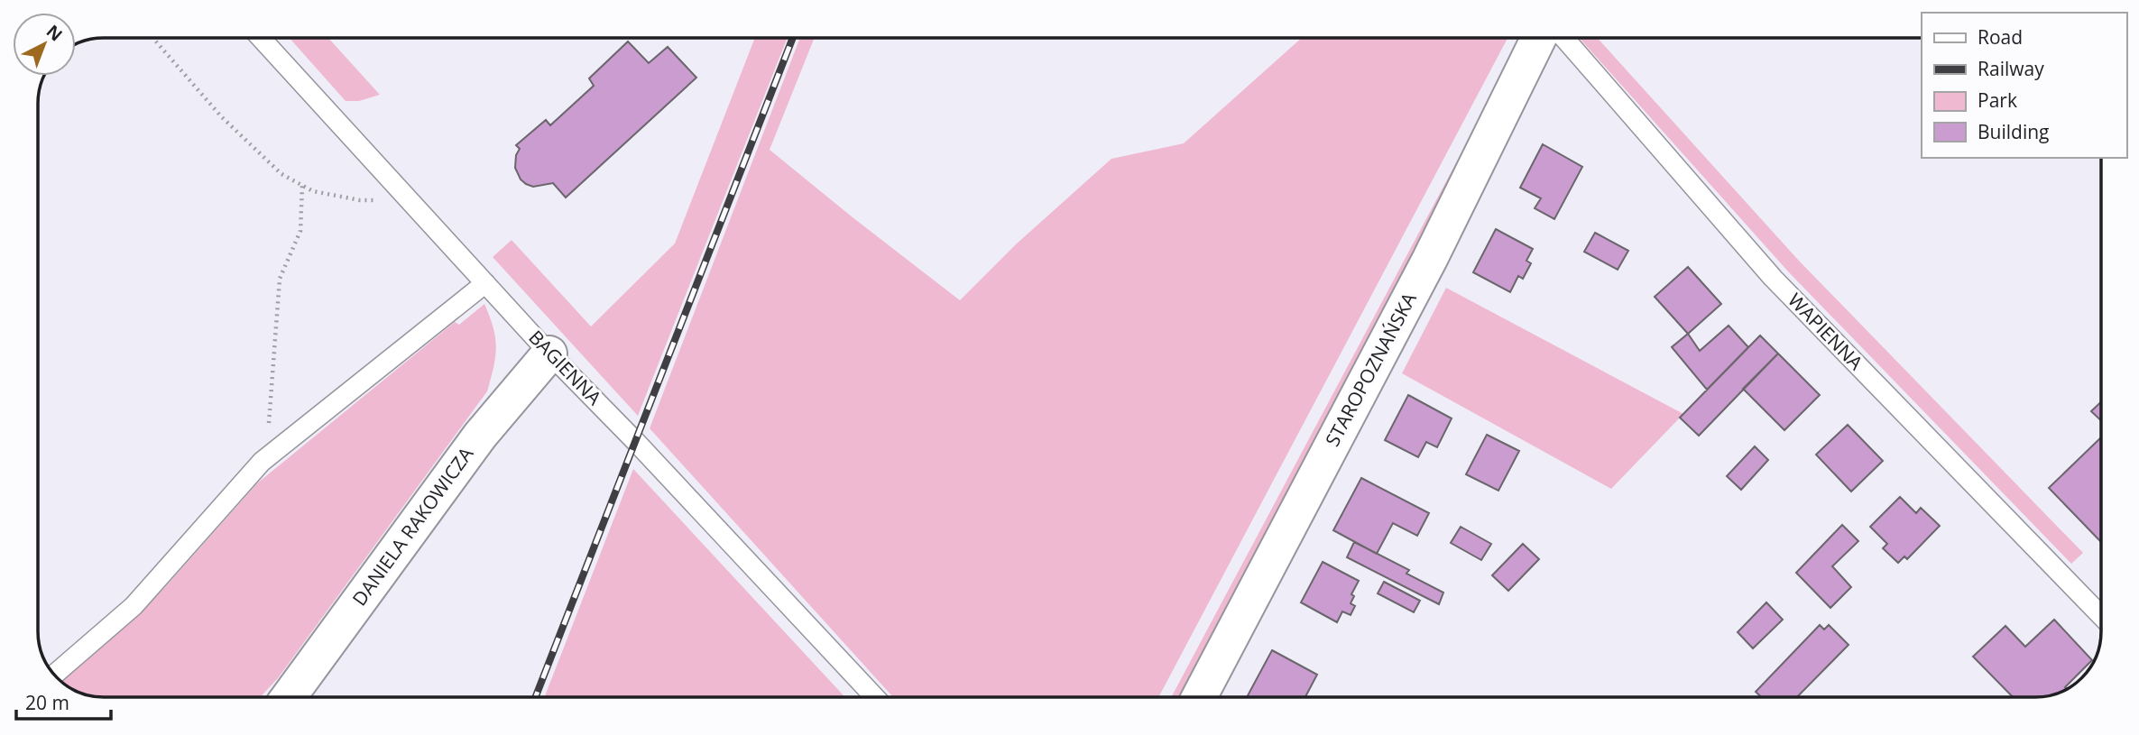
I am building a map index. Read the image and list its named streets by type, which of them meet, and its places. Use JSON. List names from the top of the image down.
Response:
{
  "streets": {
    "street": ["STAROPOZNAŃSKA", "DANIELA RAKOWICZA"],
    "lane": ["WAPIENNA", "BAGIENNA"]
  },
  "crossings": [
    ["BAGIENNA", "DANIELA RAKOWICZA"]
  ],
  "legend": [
    "Road",
    "Railway",
    "Park",
    "Building"
  ],
  "scale_bar": "20 m",
  "north": "top right"
}
